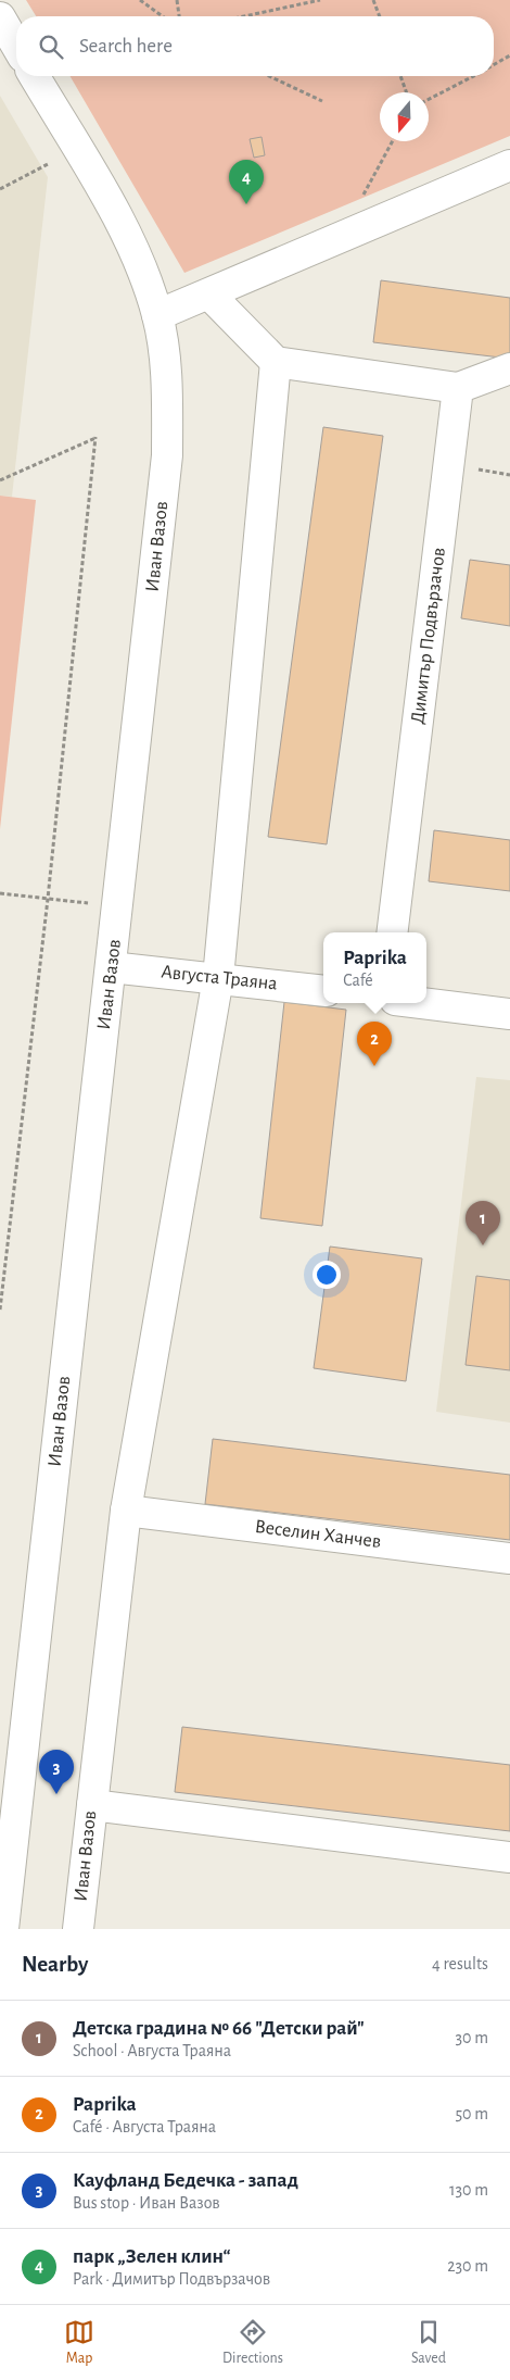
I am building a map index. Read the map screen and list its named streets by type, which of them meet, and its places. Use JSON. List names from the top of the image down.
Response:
{
  "streets": {
    "street": [
      "Иван Вазов",
      "Димитър Подвързачов",
      "Августа Траяна",
      "Веселин Ханчев"
    ]
  },
  "crossings": [
    ["Иван Вазов", "Августа Траяна"],
    ["Иван Вазов", "Веселин Ханчев"]
  ],
  "north": "bottom",
  "page": {
    "search": "Search here",
    "pins": [
      "4",
      "2",
      "1",
      "3"
    ],
    "popup": ["Paprika", "Café"],
    "heading": ["Nearby", "4 results"],
    "list": [
      {
        "mark": "1",
        "name": "Детска градина № 66 \"Детски рай\"",
        "note": "School · Августа Траяна",
        "value": "30 m"
      },
      {
        "mark": "2",
        "name": "Paprika",
        "note": "Café · Августа Траяна",
        "value": "50 m"
      },
      {
        "mark": "3",
        "name": "Кауфланд Бедечка - запад",
        "note": "Bus stop · Иван Вазов",
        "value": "130 m"
      },
      {
        "mark": "4",
        "name": "парк „Зелен клин“",
        "note": "Park · Димитър Подвързачов",
        "value": "230 m"
      }
    ],
    "nav": ["Map", "Directions", "Saved"]
  }
}
